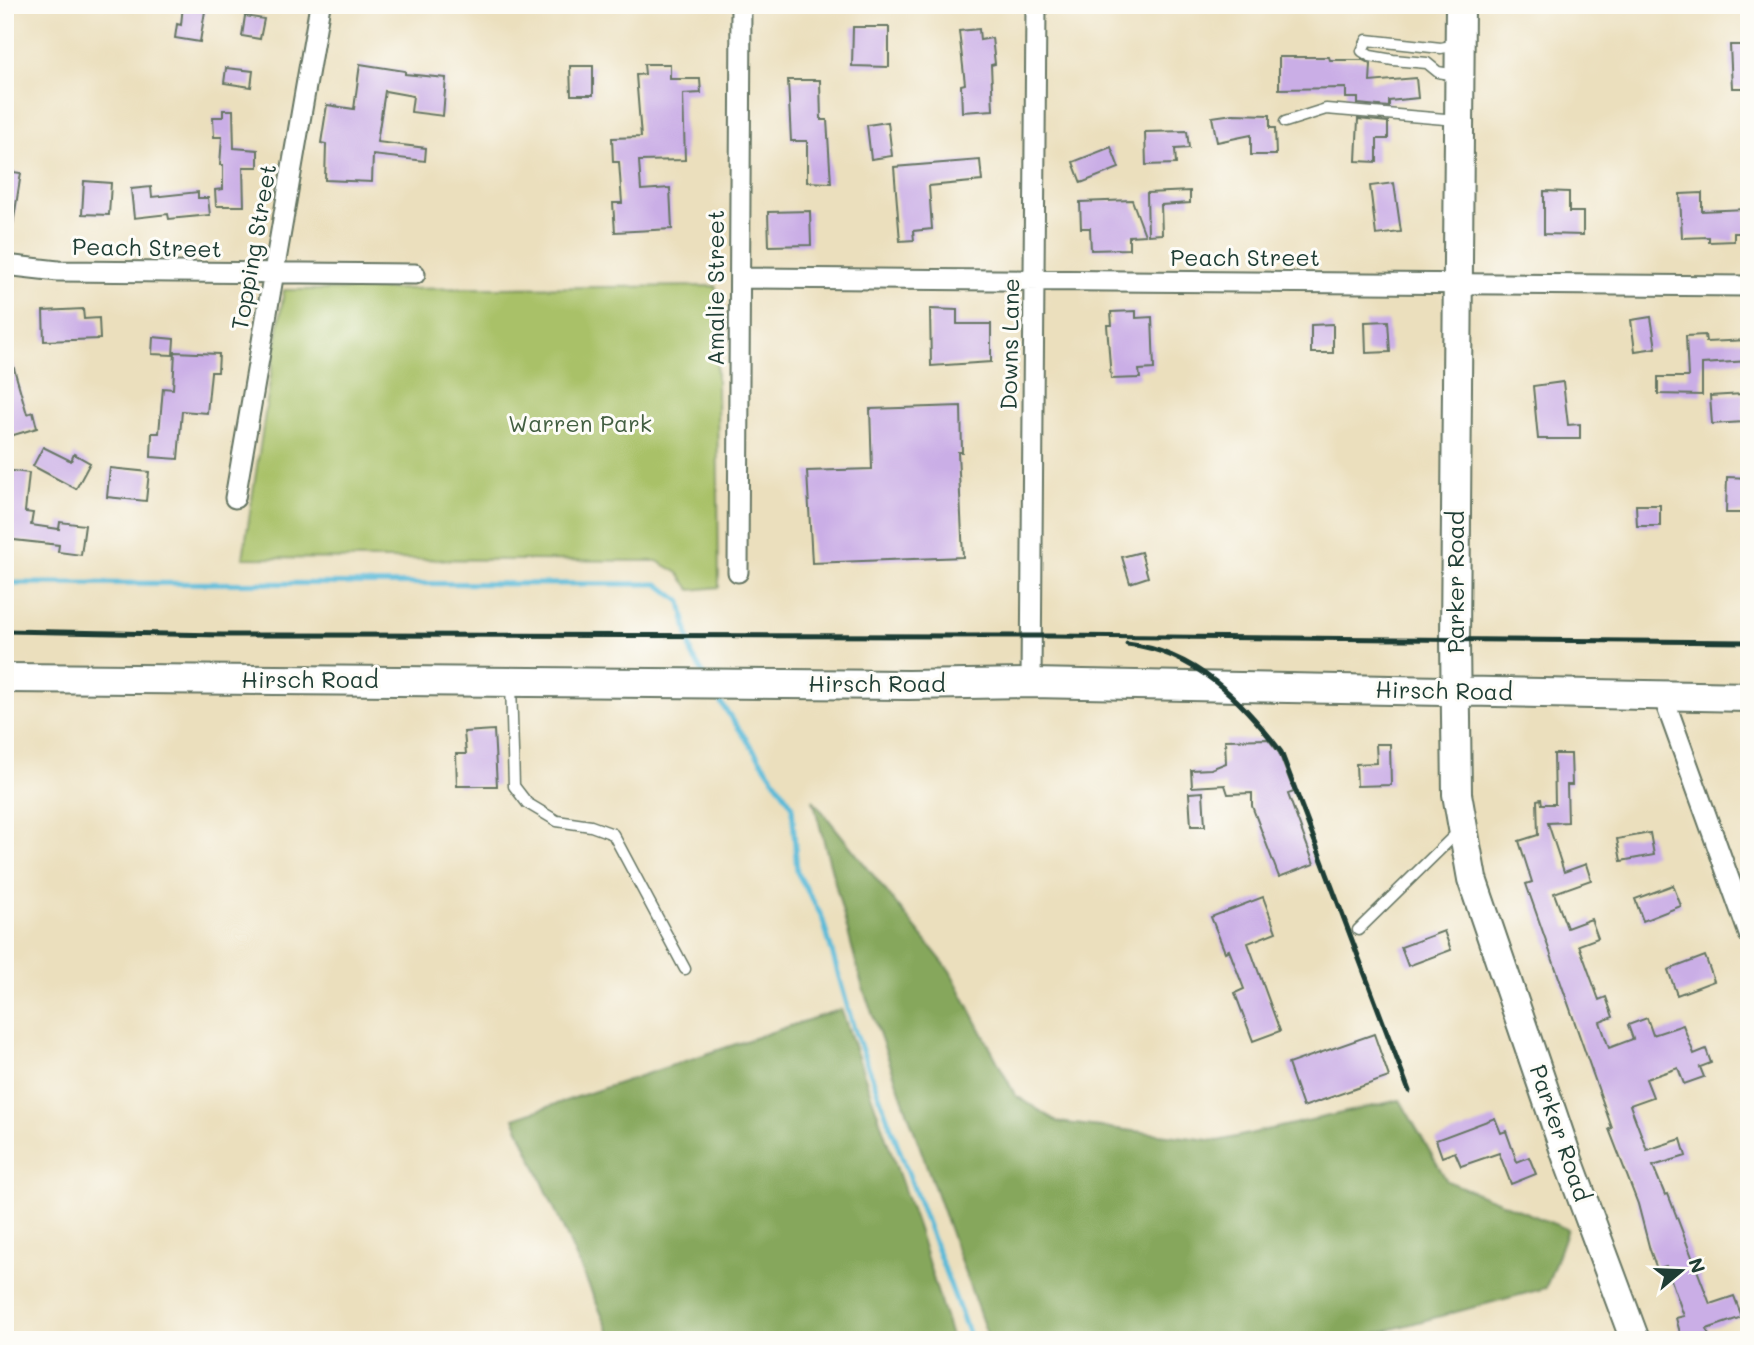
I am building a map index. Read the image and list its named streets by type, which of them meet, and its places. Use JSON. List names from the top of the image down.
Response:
{
  "streets": {
    "main road": ["Parker Road", "Hirsch Road"],
    "street": [
      "Topping Street",
      "Peach Street",
      "Amalie Street",
      "Downs Lane"
    ]
  },
  "crossings": [
    ["Topping Street", "Peach Street"],
    ["Peach Street", "Amalie Street"],
    ["Peach Street", "Downs Lane"],
    ["Peach Street", "Parker Road"],
    ["Downs Lane", "Hirsch Road"],
    ["Parker Road", "Hirsch Road"]
  ],
  "parks": ["Warren Park"],
  "north": "right"
}
